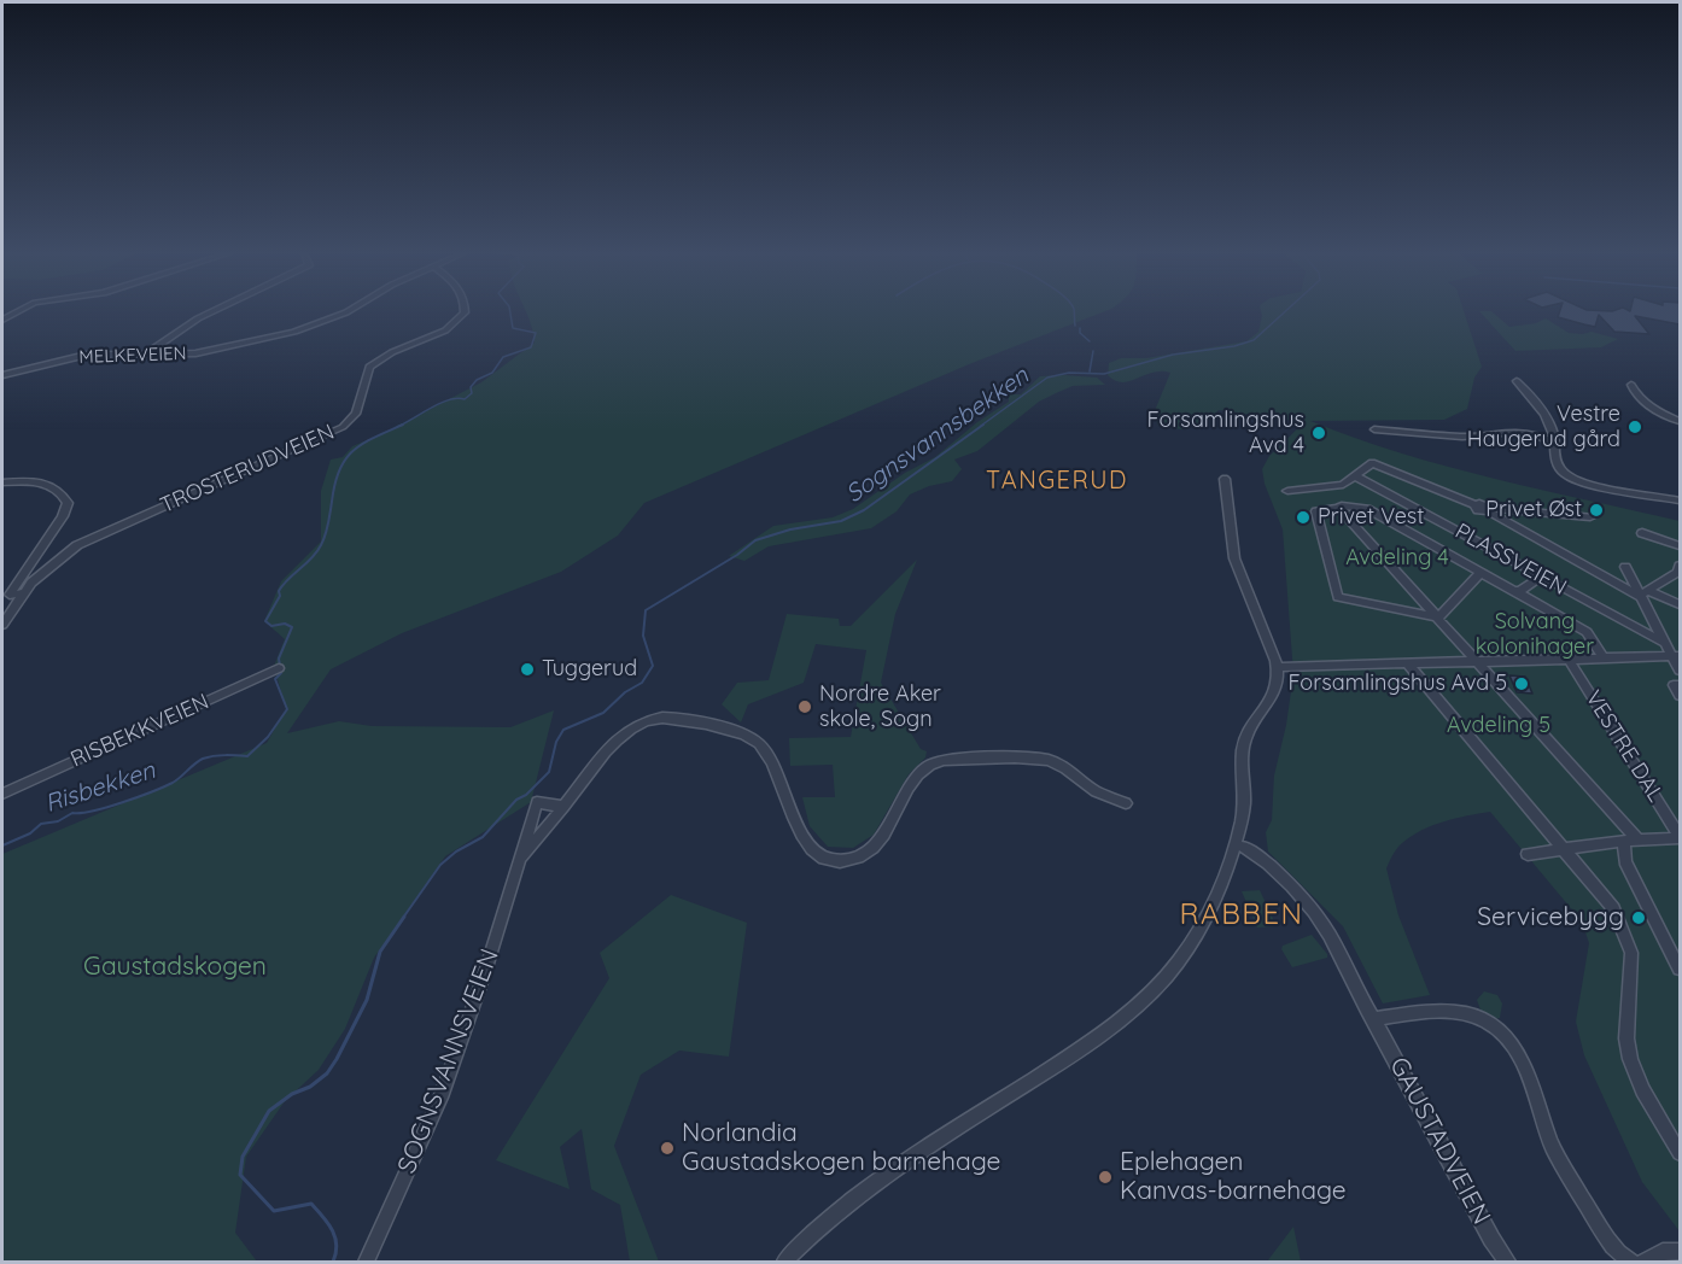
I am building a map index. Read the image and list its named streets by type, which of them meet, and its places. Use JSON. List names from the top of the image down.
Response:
{
  "streets": {
    "street": [
      "MELKEVEIEN",
      "TROSTERUDVEIEN",
      "PLASSVEIEN",
      "RISBEKKVEIEN",
      "VESTRE DAL",
      "SOGNSVANNSVEIEN",
      "GAUSTADVEIEN"
    ]
  },
  "districts": ["TANGERUD", "RABBEN"],
  "water": ["Sognsvannsbekken", "Risbekken"],
  "parks": [
    "Avdeling 4",
    "Solvang kolonihager",
    "Avdeling 5",
    "Gaustadskogen"
  ],
  "places": [
    "Vestre Haugerud gård",
    "Forsamlingshus Avd 4",
    "Privet Øst",
    "Privet Vest",
    "Tuggerud",
    "Forsamlingshus Avd 5",
    "Nordre Aker skole, Sogn",
    "Servicebygg",
    "Norlandia Gaustadskogen barnehage",
    "Eplehagen Kanvas-barnehage"
  ]
}
